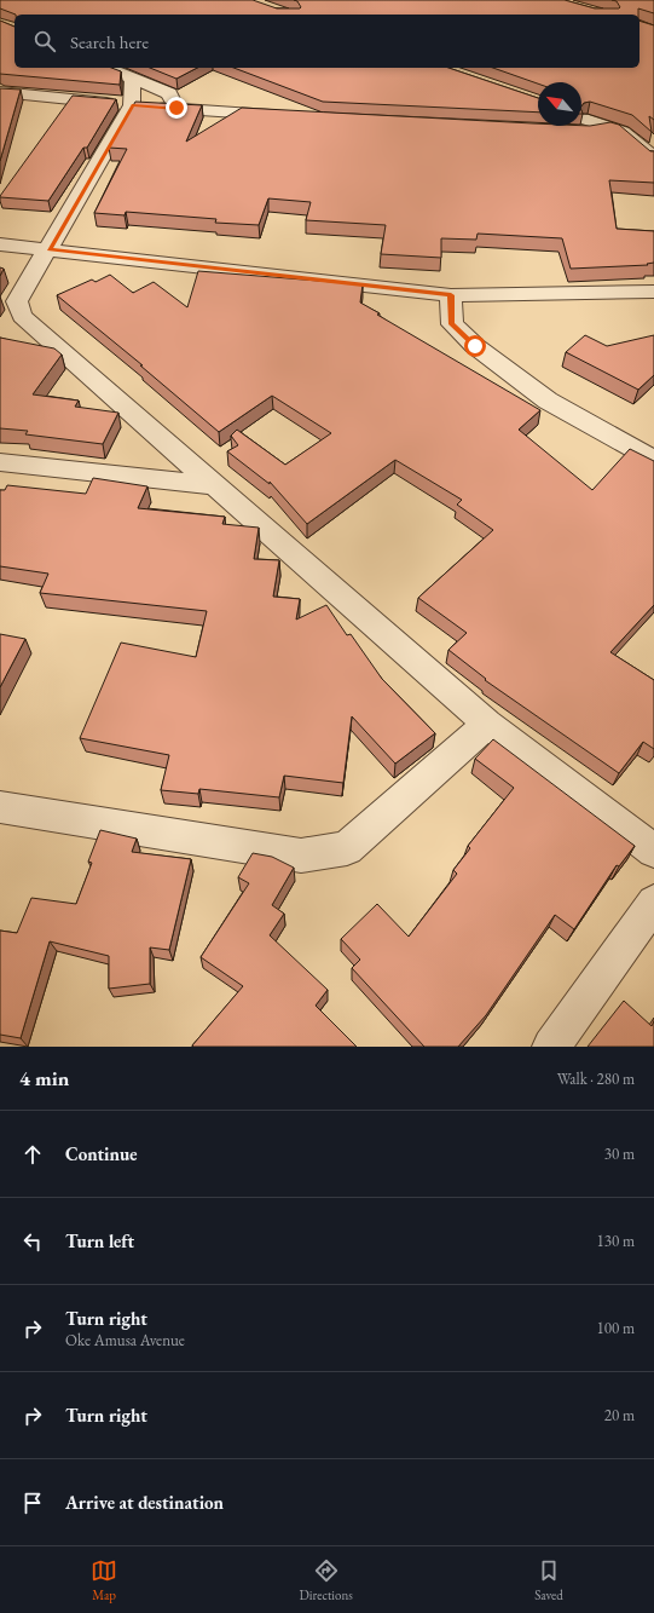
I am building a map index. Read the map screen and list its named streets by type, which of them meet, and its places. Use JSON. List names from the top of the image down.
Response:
{
  "north": "top left",
  "page": {
    "search": "Search here",
    "heading": ["4 min", "Walk · 280 m"],
    "list": [
      ["Continue", "30 m"],
      ["Turn left", "130 m"],
      ["Turn right", "Oke Amusa Avenue", "100 m"],
      ["Turn right", "20 m"],
      "Arrive at destination"
    ],
    "nav": ["Map", "Directions", "Saved"]
  }
}
